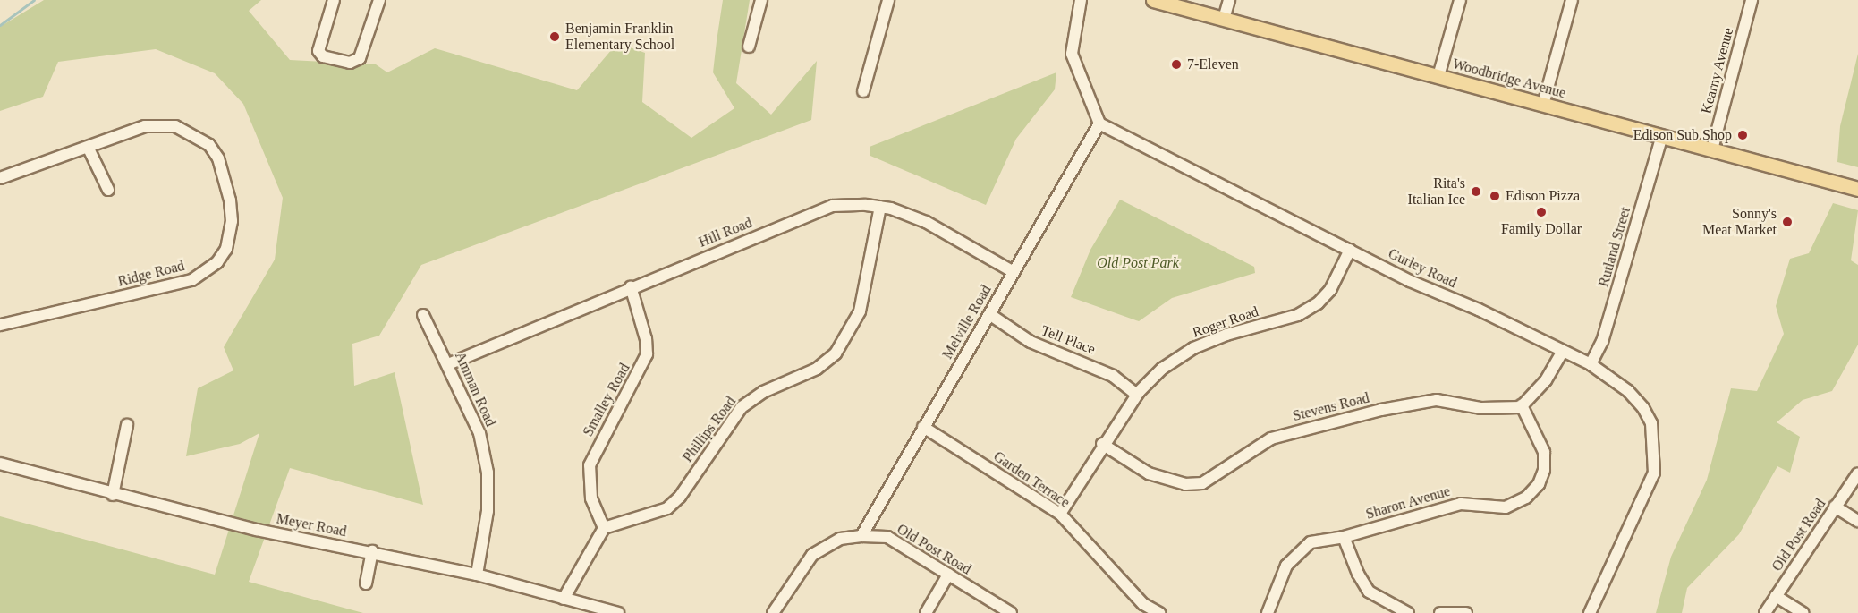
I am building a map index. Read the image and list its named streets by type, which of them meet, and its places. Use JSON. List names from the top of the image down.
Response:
{
  "streets": {
    "main road": ["Woodbridge Avenue"],
    "street": [
      "Kearny Avenue",
      "Hill Road",
      "Rutland Street",
      "Gurley Road",
      "Ridge Road",
      "Melville Road",
      "Roger Road",
      "Tell Place",
      "Amman Road",
      "Smalley Road",
      "Stevens Road",
      "Phillips Road",
      "Garden Terrace",
      "Sharon Avenue",
      "Meyer Road",
      "Old Post Road"
    ]
  },
  "crossings": [
    ["Kearny Avenue", "Woodbridge Avenue"],
    ["Woodbridge Avenue", "Rutland Street"],
    ["Hill Road", "Melville Road"],
    ["Hill Road", "Amman Road"],
    ["Hill Road", "Smalley Road"],
    ["Hill Road", "Phillips Road"],
    ["Rutland Street", "Gurley Road"],
    ["Gurley Road", "Melville Road"],
    ["Gurley Road", "Roger Road"],
    ["Melville Road", "Tell Place"],
    ["Melville Road", "Garden Terrace"],
    ["Melville Road", "Old Post Road"],
    ["Roger Road", "Tell Place"],
    ["Roger Road", "Stevens Road"],
    ["Roger Road", "Garden Terrace"],
    ["Amman Road", "Meyer Road"],
    ["Smalley Road", "Phillips Road"],
    ["Stevens Road", "Sharon Avenue"]
  ],
  "parks": ["Old Post Park"],
  "places": [
    "Benjamin Franklin Elementary School",
    "7-Eleven",
    "Edison Sub Shop",
    "Rita's Italian Ice",
    "Edison Pizza",
    "Family Dollar",
    "Sonny's Meat Market"
  ]
}
